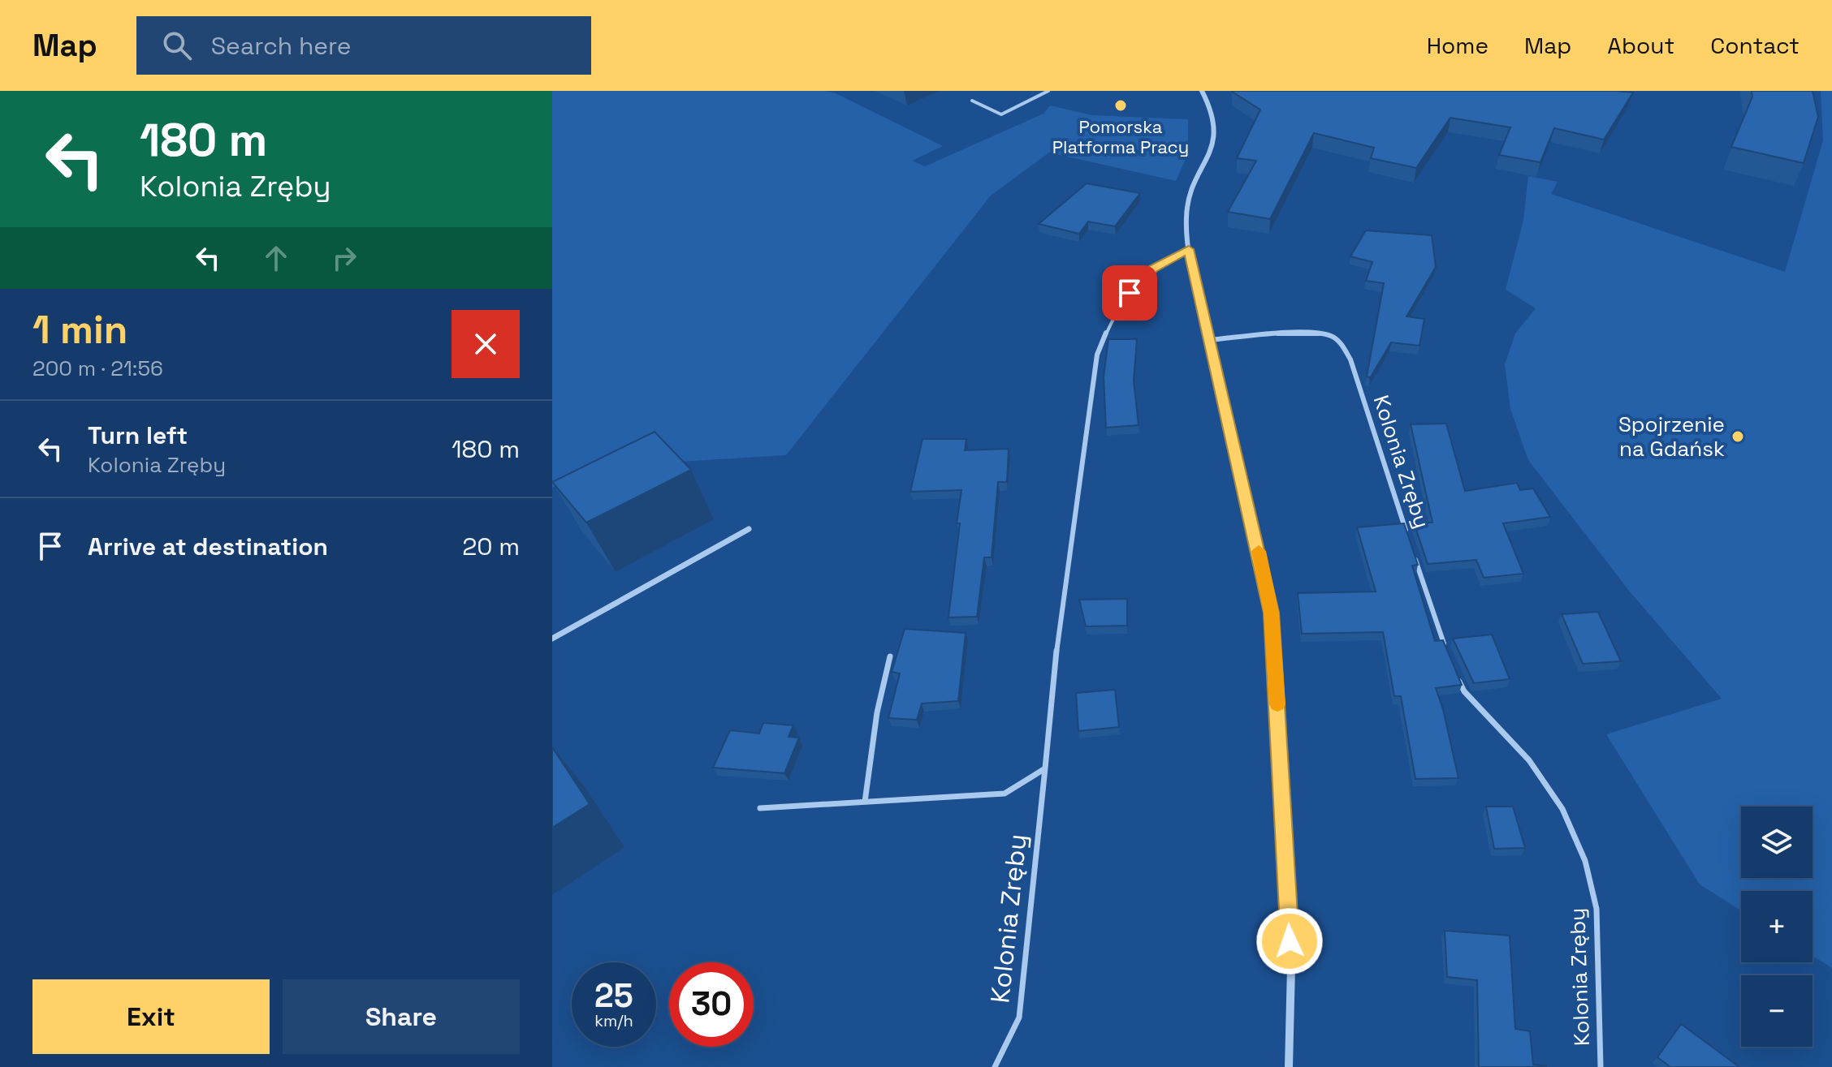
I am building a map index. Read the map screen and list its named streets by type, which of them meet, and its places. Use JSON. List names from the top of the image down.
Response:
{
  "streets": {
    "lane": ["Kolonia Zręby"]
  },
  "places": ["Pomorska Platforma Pracy", "Spojrzenie na Gdańsk"],
  "page": {
    "header": "Map",
    "search": "Search here",
    "nav": [
      "Home",
      "Map",
      "About",
      "Contact"
    ],
    "turn": ["180 m", "Kolonia Zręby"],
    "heading": ["1 min", "200 m · 21:56"],
    "list": [
      {
        "name": "Turn left",
        "note": "Kolonia Zręby",
        "value": "180 m"
      },
      {
        "name": "Arrive at destination",
        "value": "20 m"
      }
    ],
    "map_buttons": ["+", "−"],
    "speed": "25 km/h",
    "limit": "30",
    "buttons": ["Exit", "Share"]
  }
}
